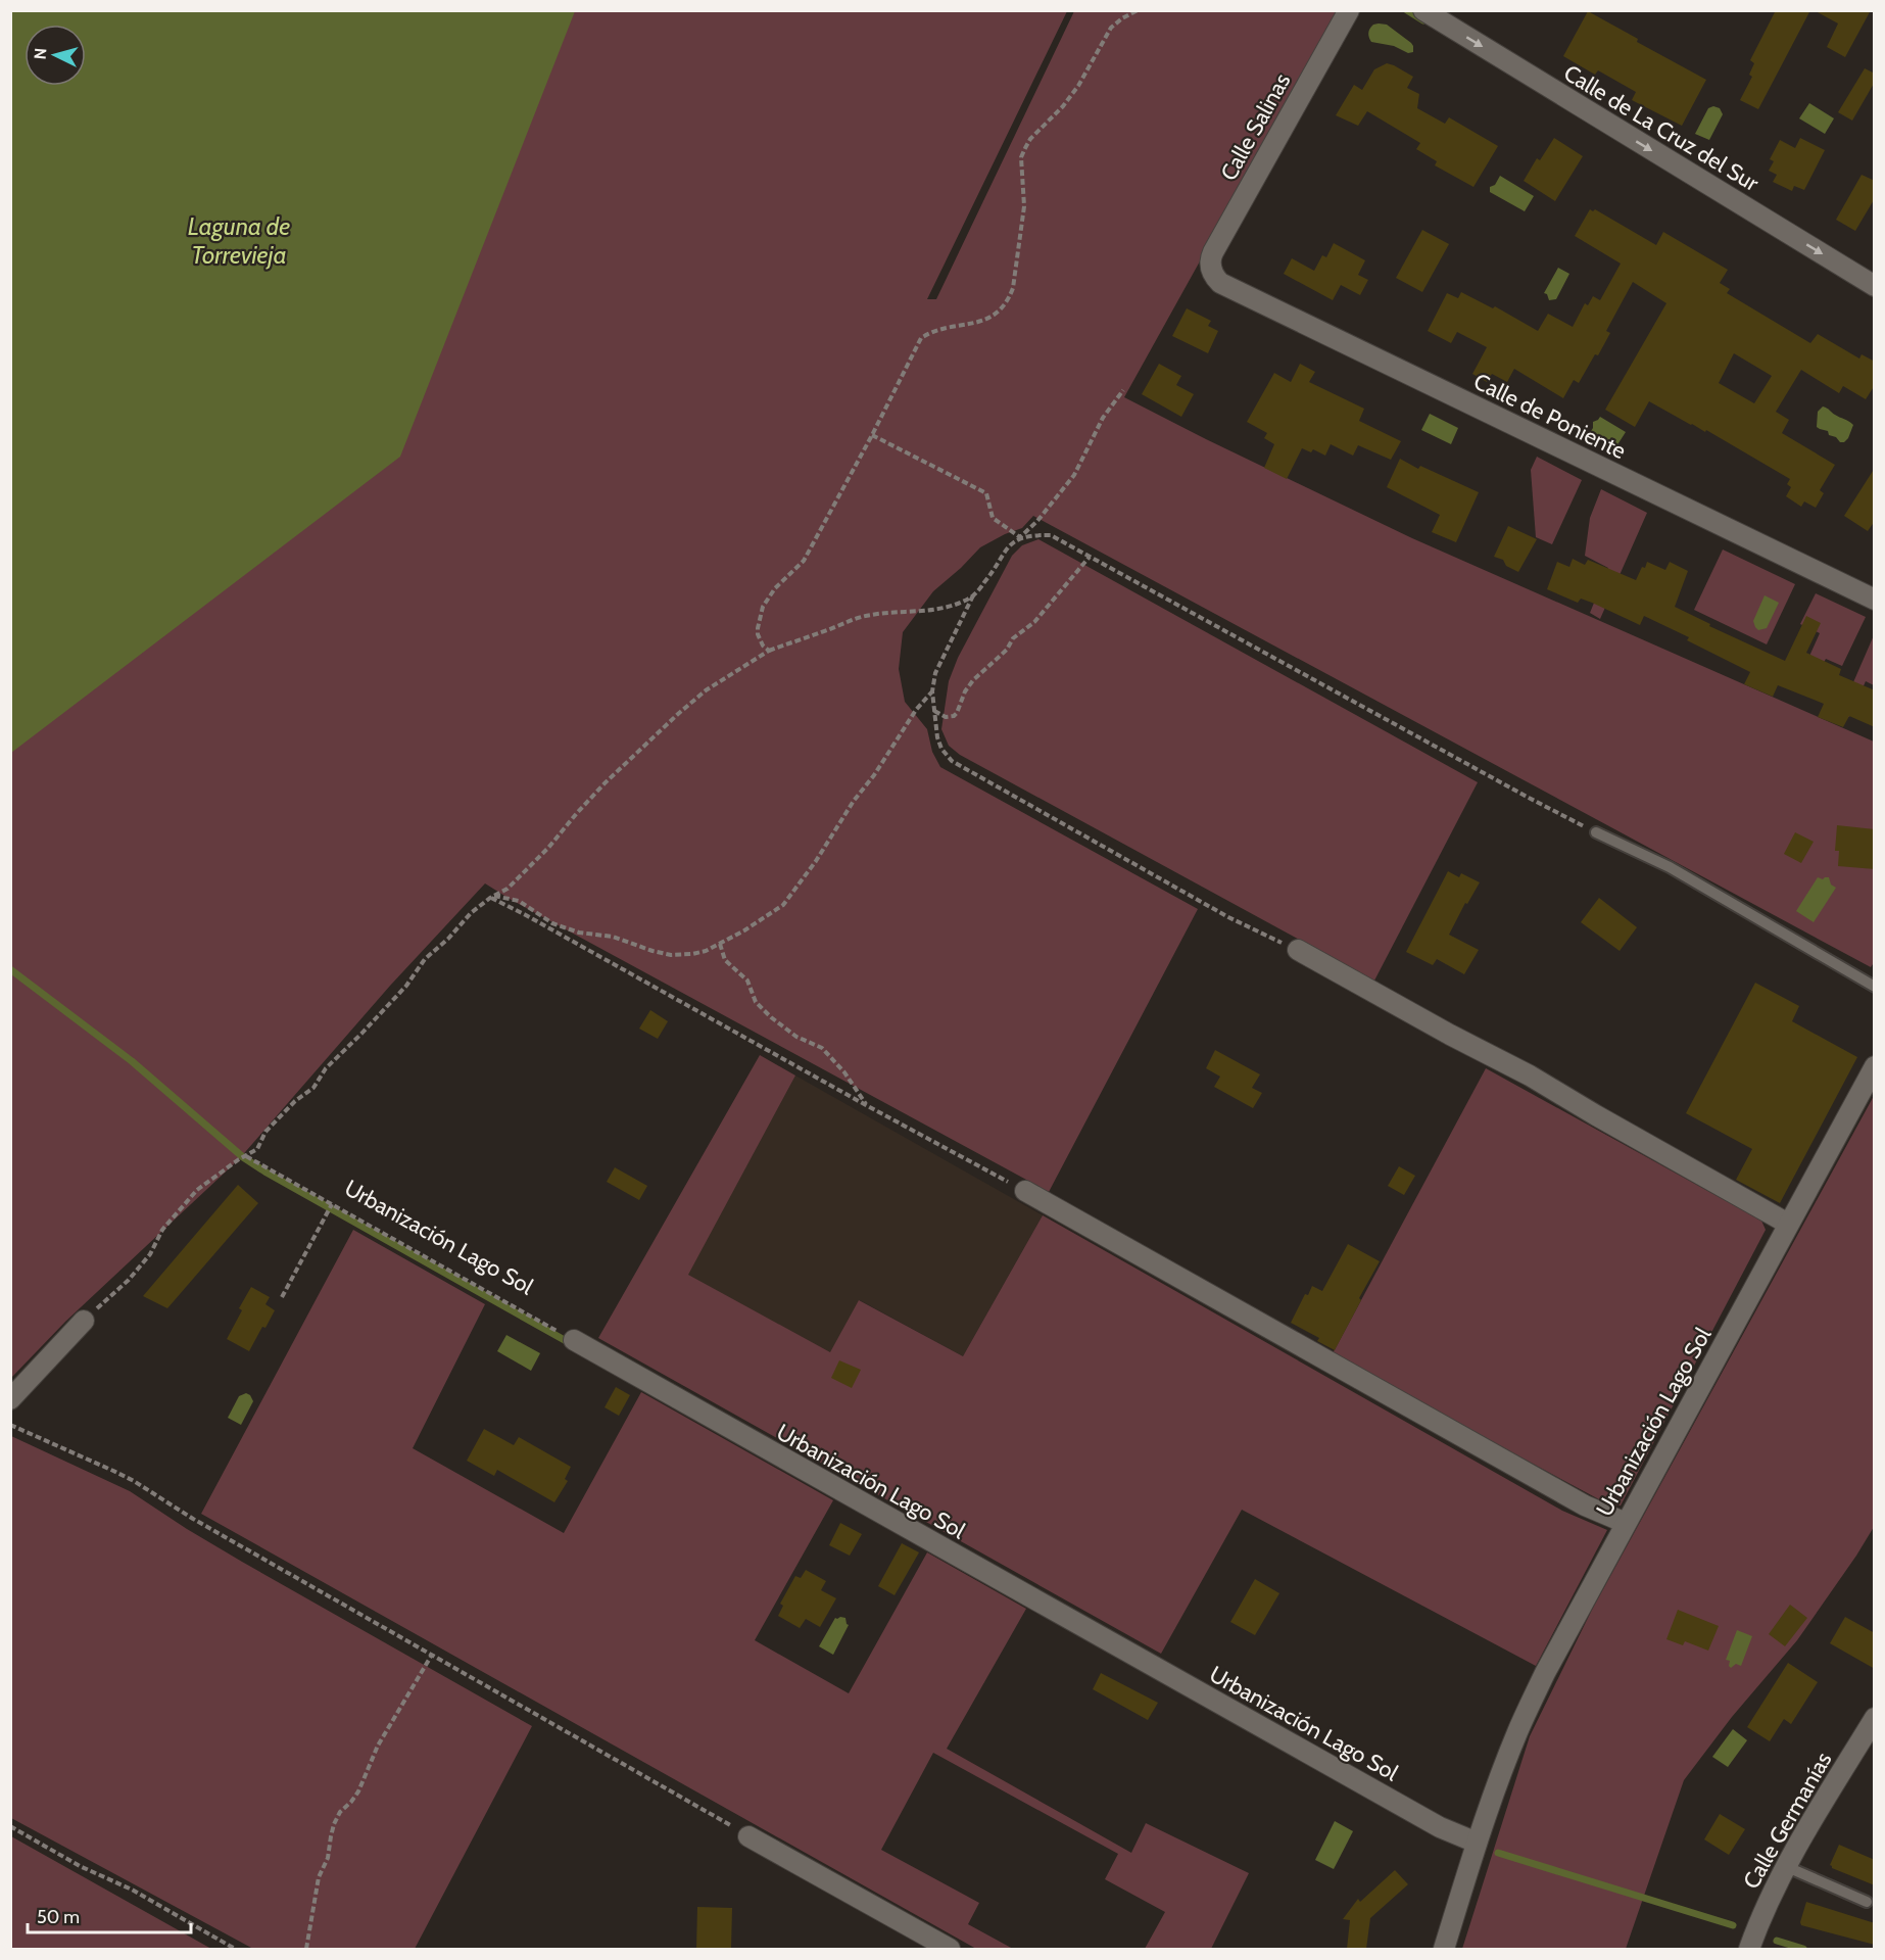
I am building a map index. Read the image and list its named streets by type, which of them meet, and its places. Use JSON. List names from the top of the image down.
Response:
{
  "streets": {
    "street": [
      "Calle Salinas",
      "Calle de La Cruz del Sur",
      "Calle de Poniente",
      "Urbanización Lago Sol",
      "Calle Germanías"
    ]
  },
  "crossings": [
    ["Calle Salinas", "Calle de Poniente"]
  ],
  "one_way": ["Calle de La Cruz del Sur"],
  "water": ["Laguna de Torrevieja"],
  "scale_bar": "50 m",
  "north": "left"
}
